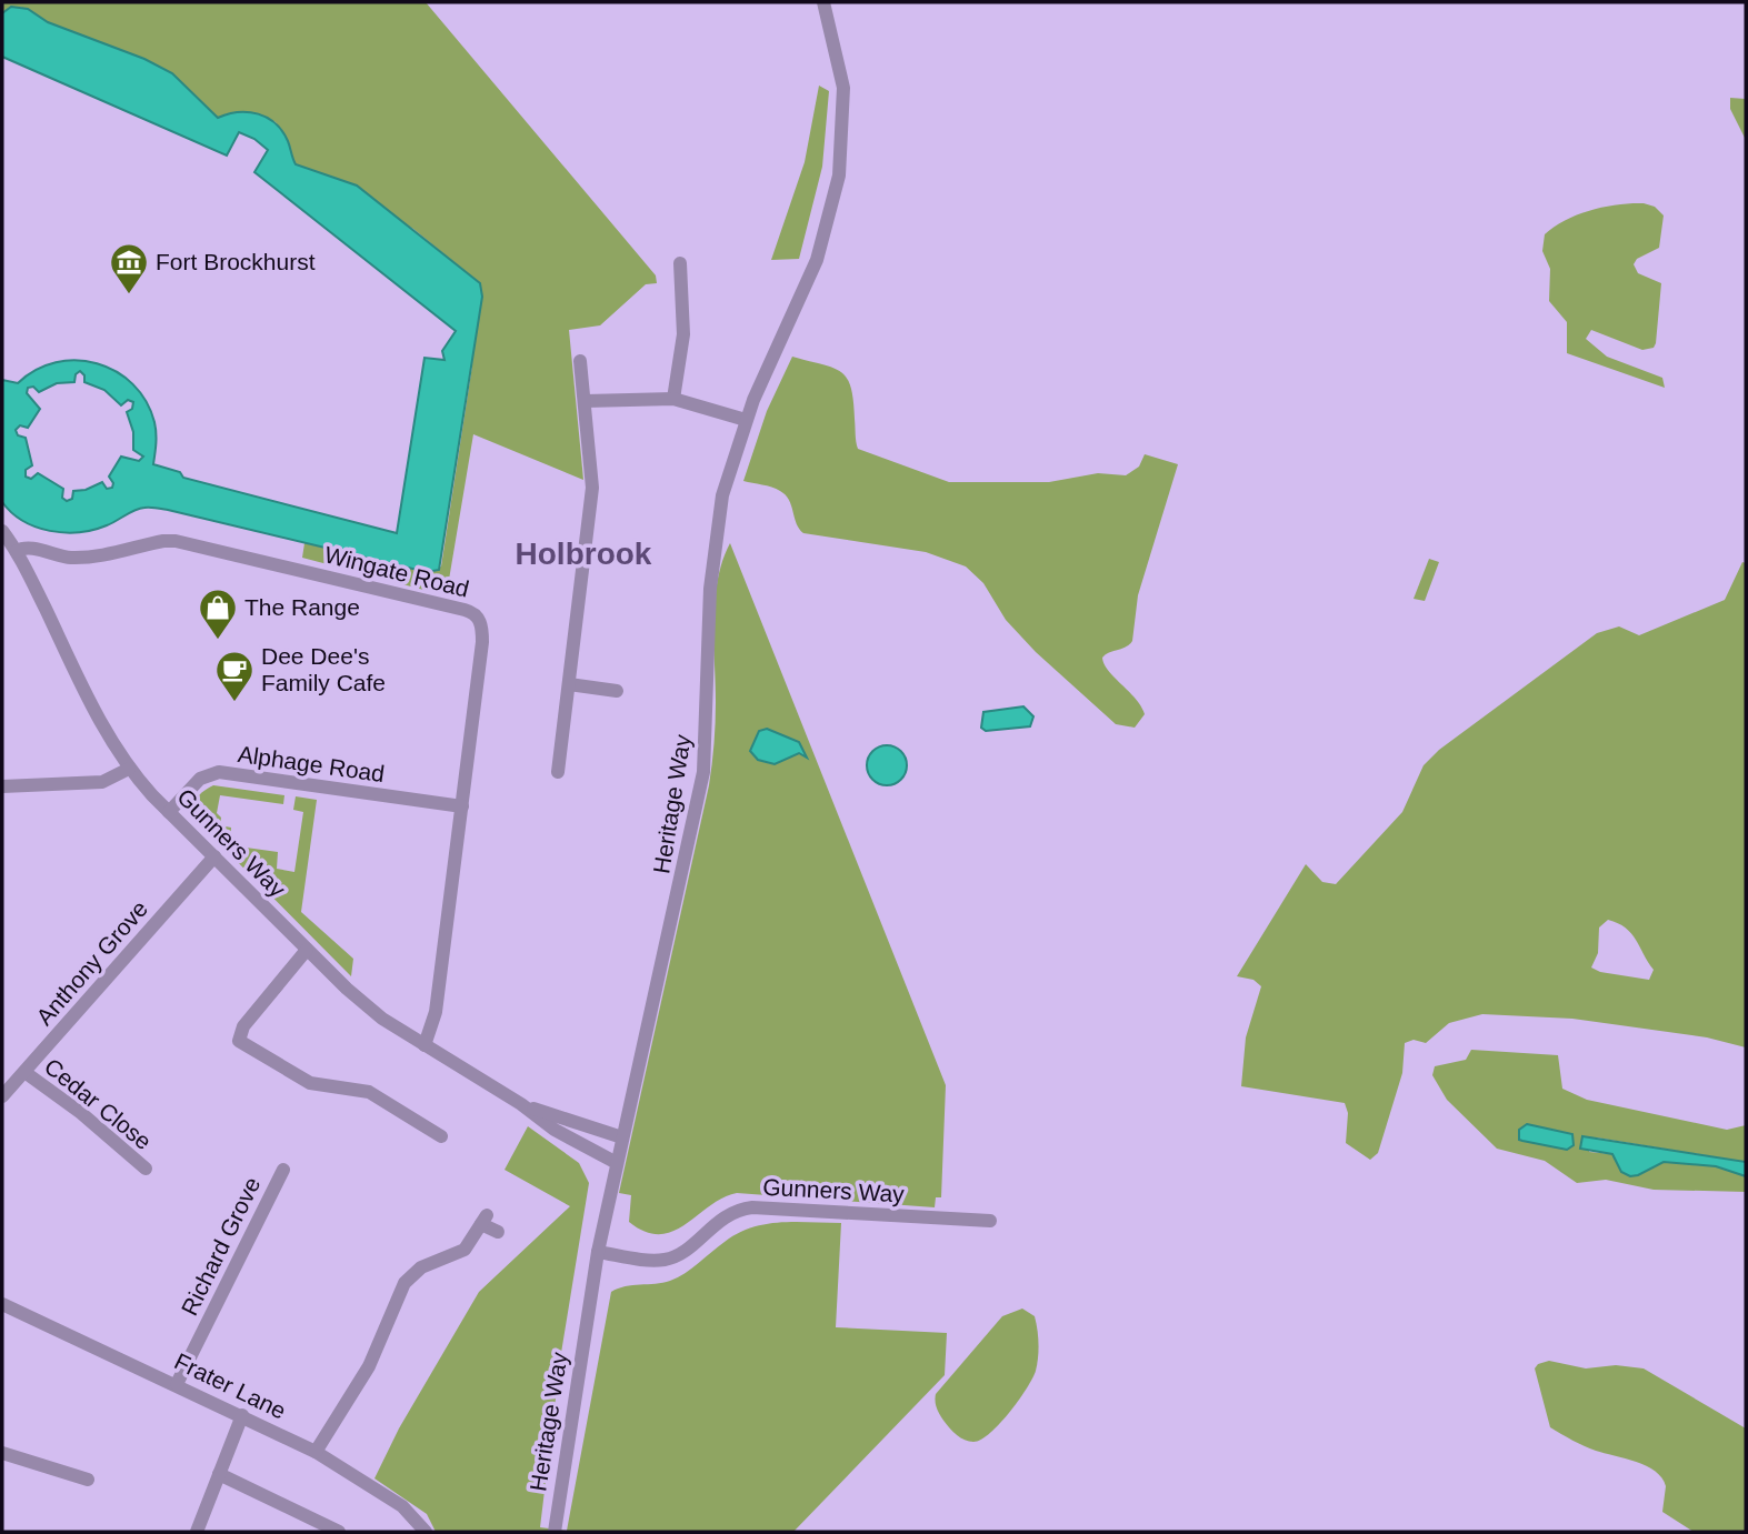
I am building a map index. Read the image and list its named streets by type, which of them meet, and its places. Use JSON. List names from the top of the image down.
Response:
{
  "streets": {
    "street": [
      "Wingate Road",
      "Alphage Road",
      "Heritage Way",
      "Gunners Way",
      "Anthony Grove",
      "Cedar Close",
      "Richard Grove",
      "Frater Lane"
    ]
  },
  "crossings": [
    ["Wingate Road", "Alphage Road"],
    ["Wingate Road", "Gunners Way"],
    ["Alphage Road", "Gunners Way"],
    ["Heritage Way", "Gunners Way"],
    ["Gunners Way", "Anthony Grove"],
    ["Anthony Grove", "Cedar Close"],
    ["Richard Grove", "Frater Lane"]
  ],
  "districts": ["Holbrook"],
  "places": {
    "museum": ["Fort Brockhurst"],
    "shop": ["The Range"],
    "cafe": ["Dee Dee's Family Cafe"]
  }
}
